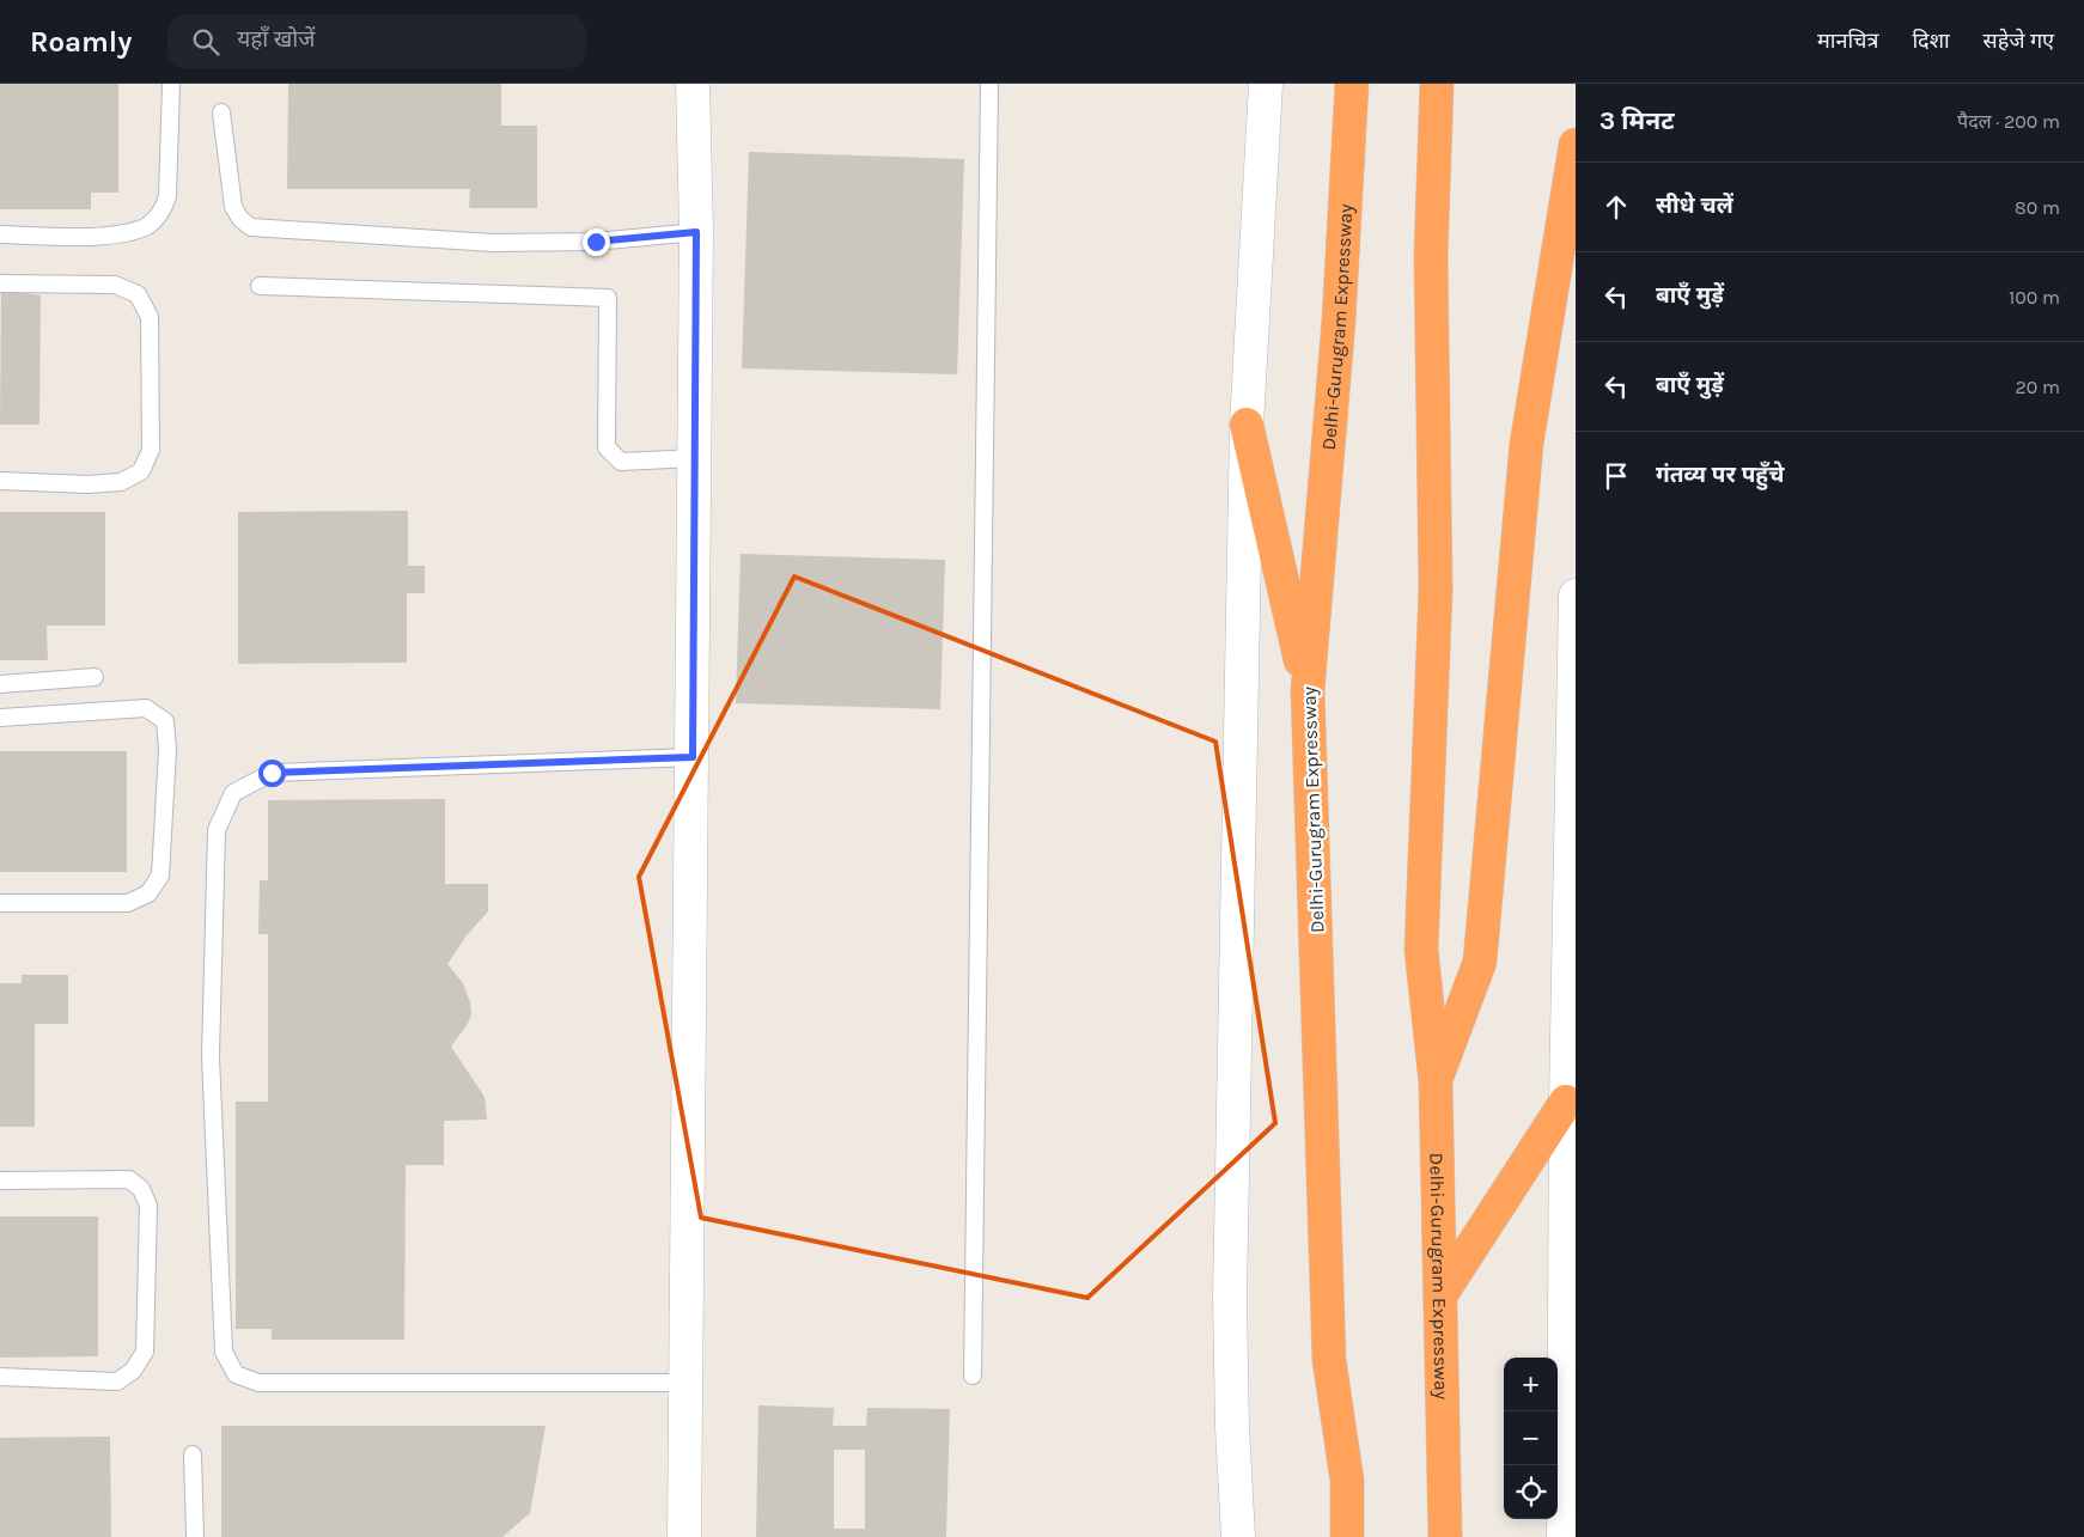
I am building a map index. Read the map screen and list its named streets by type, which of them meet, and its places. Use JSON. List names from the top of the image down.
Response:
{
  "streets": {
    "highway": ["Delhi-Gurugram Expressway"]
  },
  "page": {
    "header": "Roamly",
    "search": "यहाँ खोजें",
    "nav": ["मानचित्र", "दिशा", "सहेजे गए"],
    "heading": ["3 मिनट", "पैदल · 200 m"],
    "list": [
      ["सीधे चलें", "80 m"],
      ["बाएँ मुड़ें", "100 m"],
      ["बाएँ मुड़ें", "20 m"],
      "गंतव्य पर पहुँचे"
    ],
    "map_buttons": ["+", "−"]
  }
}
